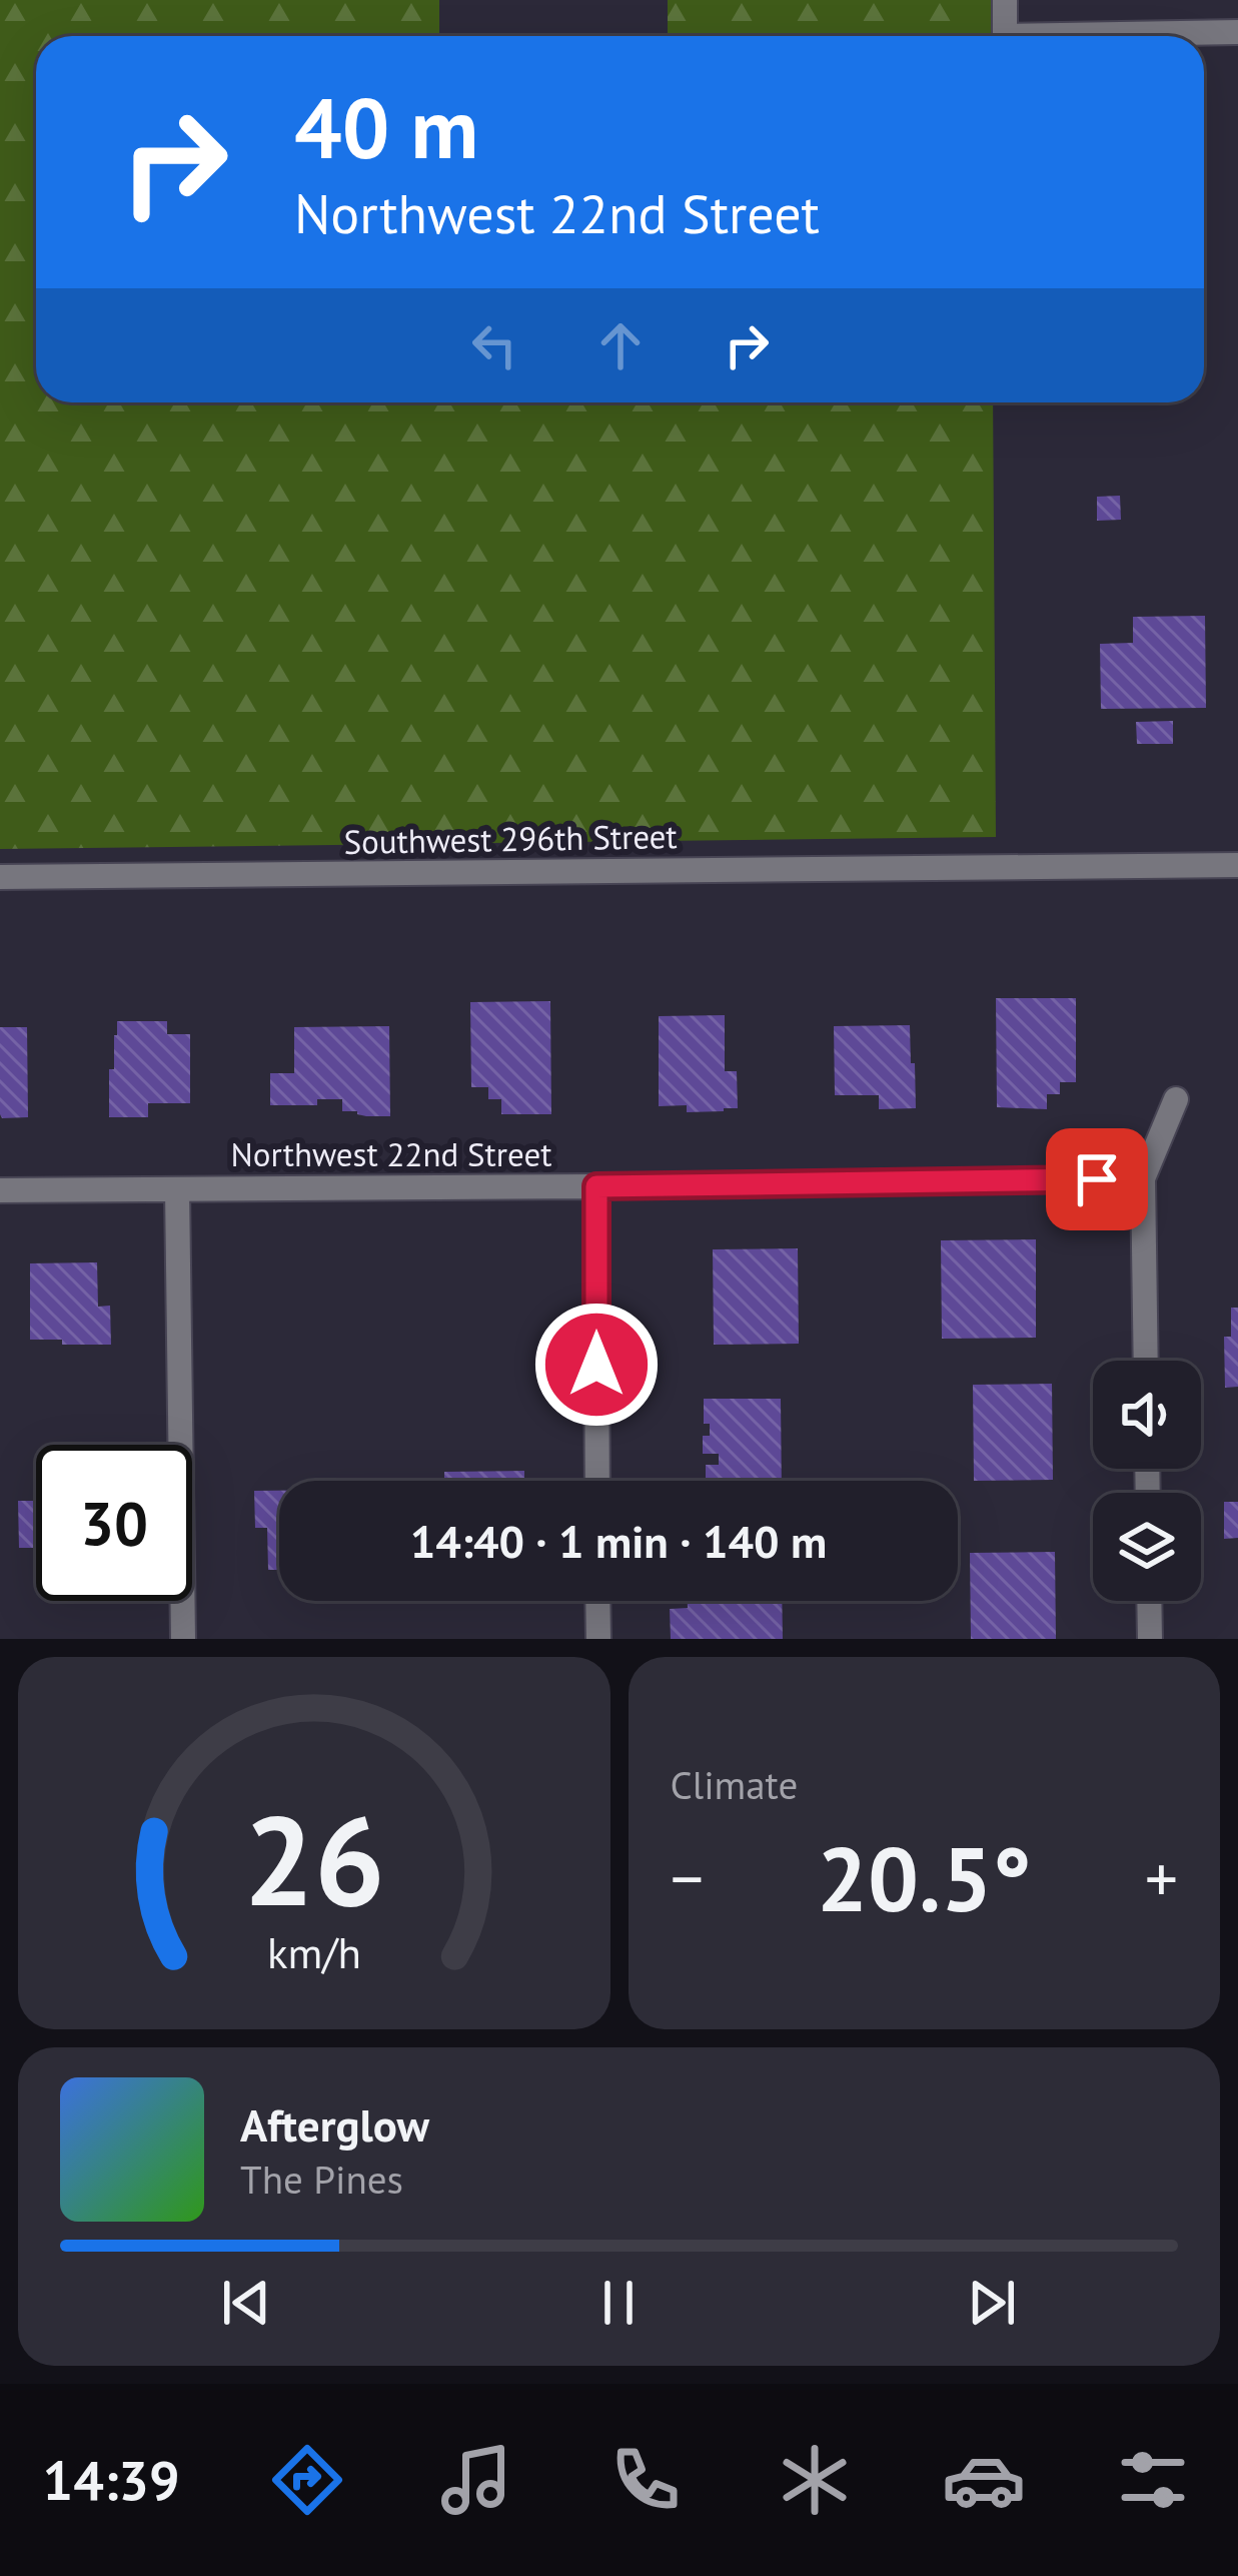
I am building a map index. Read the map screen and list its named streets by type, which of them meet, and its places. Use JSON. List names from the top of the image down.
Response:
{
  "streets": {
    "street": ["Southwest 296th Street", "Northwest 22nd Street"]
  },
  "page": {
    "turn": ["40 m", "Northwest 22nd Street"],
    "limit": "30",
    "trip": "14:40 · 1 min · 140 m",
    "tile": "Climate",
    "heat": ["−", "20.5°", "+"],
    "song": ["Afterglow", "The Pines"],
    "tabs": "14:39",
    "gauge": ["26", "km/h"]
  }
}
